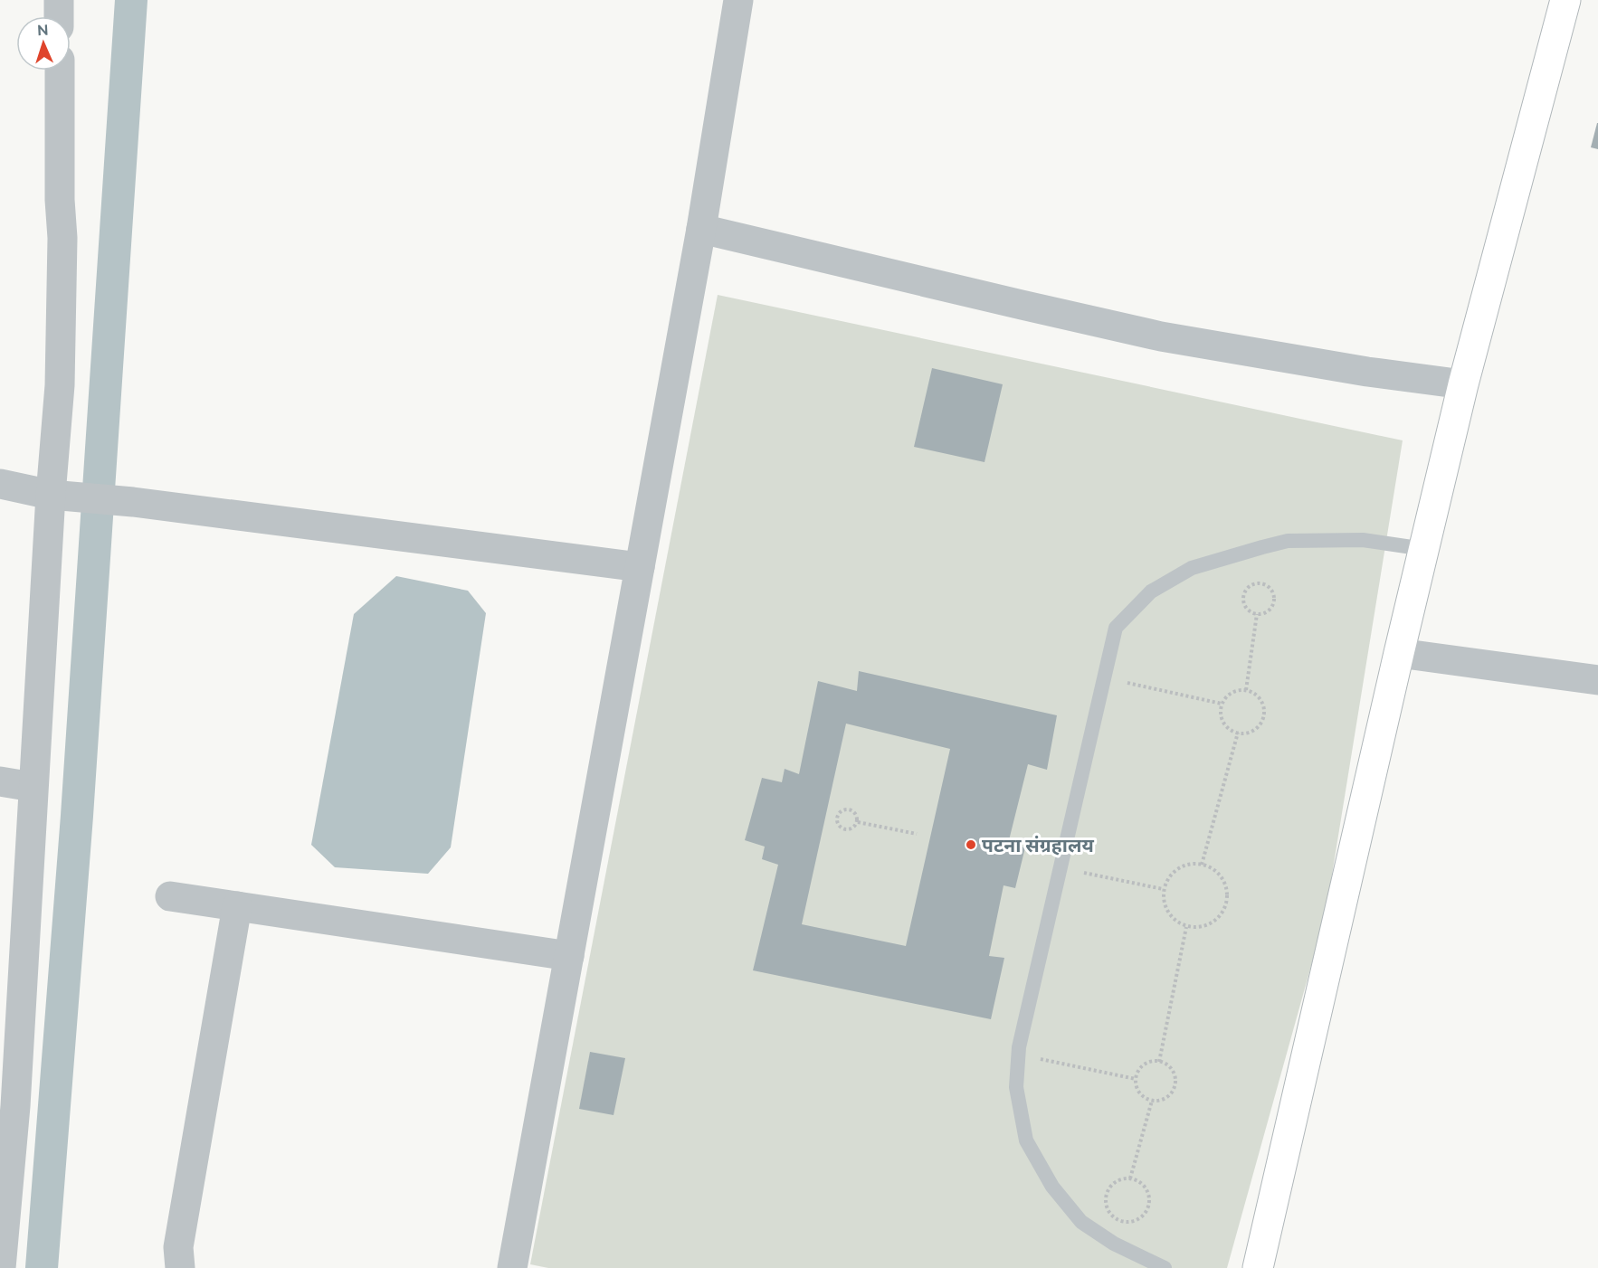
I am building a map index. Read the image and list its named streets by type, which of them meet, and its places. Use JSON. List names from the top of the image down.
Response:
{
  "places": ["पटना संग्रहालय"],
  "north": "top"
}
